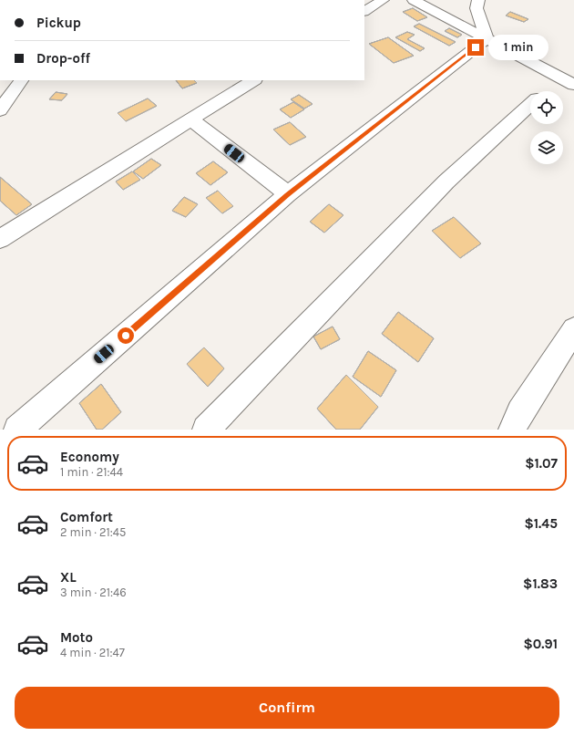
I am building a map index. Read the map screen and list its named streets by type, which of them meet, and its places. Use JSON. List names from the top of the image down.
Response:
{
  "page": {
    "banner": ["Pickup", "Drop-off"],
    "bubble": "1 min",
    "list": [
      {
        "name": "Economy",
        "note": "1 min · 21:44",
        "value": "$1.07"
      },
      {
        "name": "Comfort",
        "note": "2 min · 21:45",
        "value": "$1.45"
      },
      {
        "name": "XL",
        "note": "3 min · 21:46",
        "value": "$1.83"
      },
      {
        "name": "Moto",
        "note": "4 min · 21:47",
        "value": "$0.91"
      }
    ],
    "buttons": "Confirm"
  }
}
